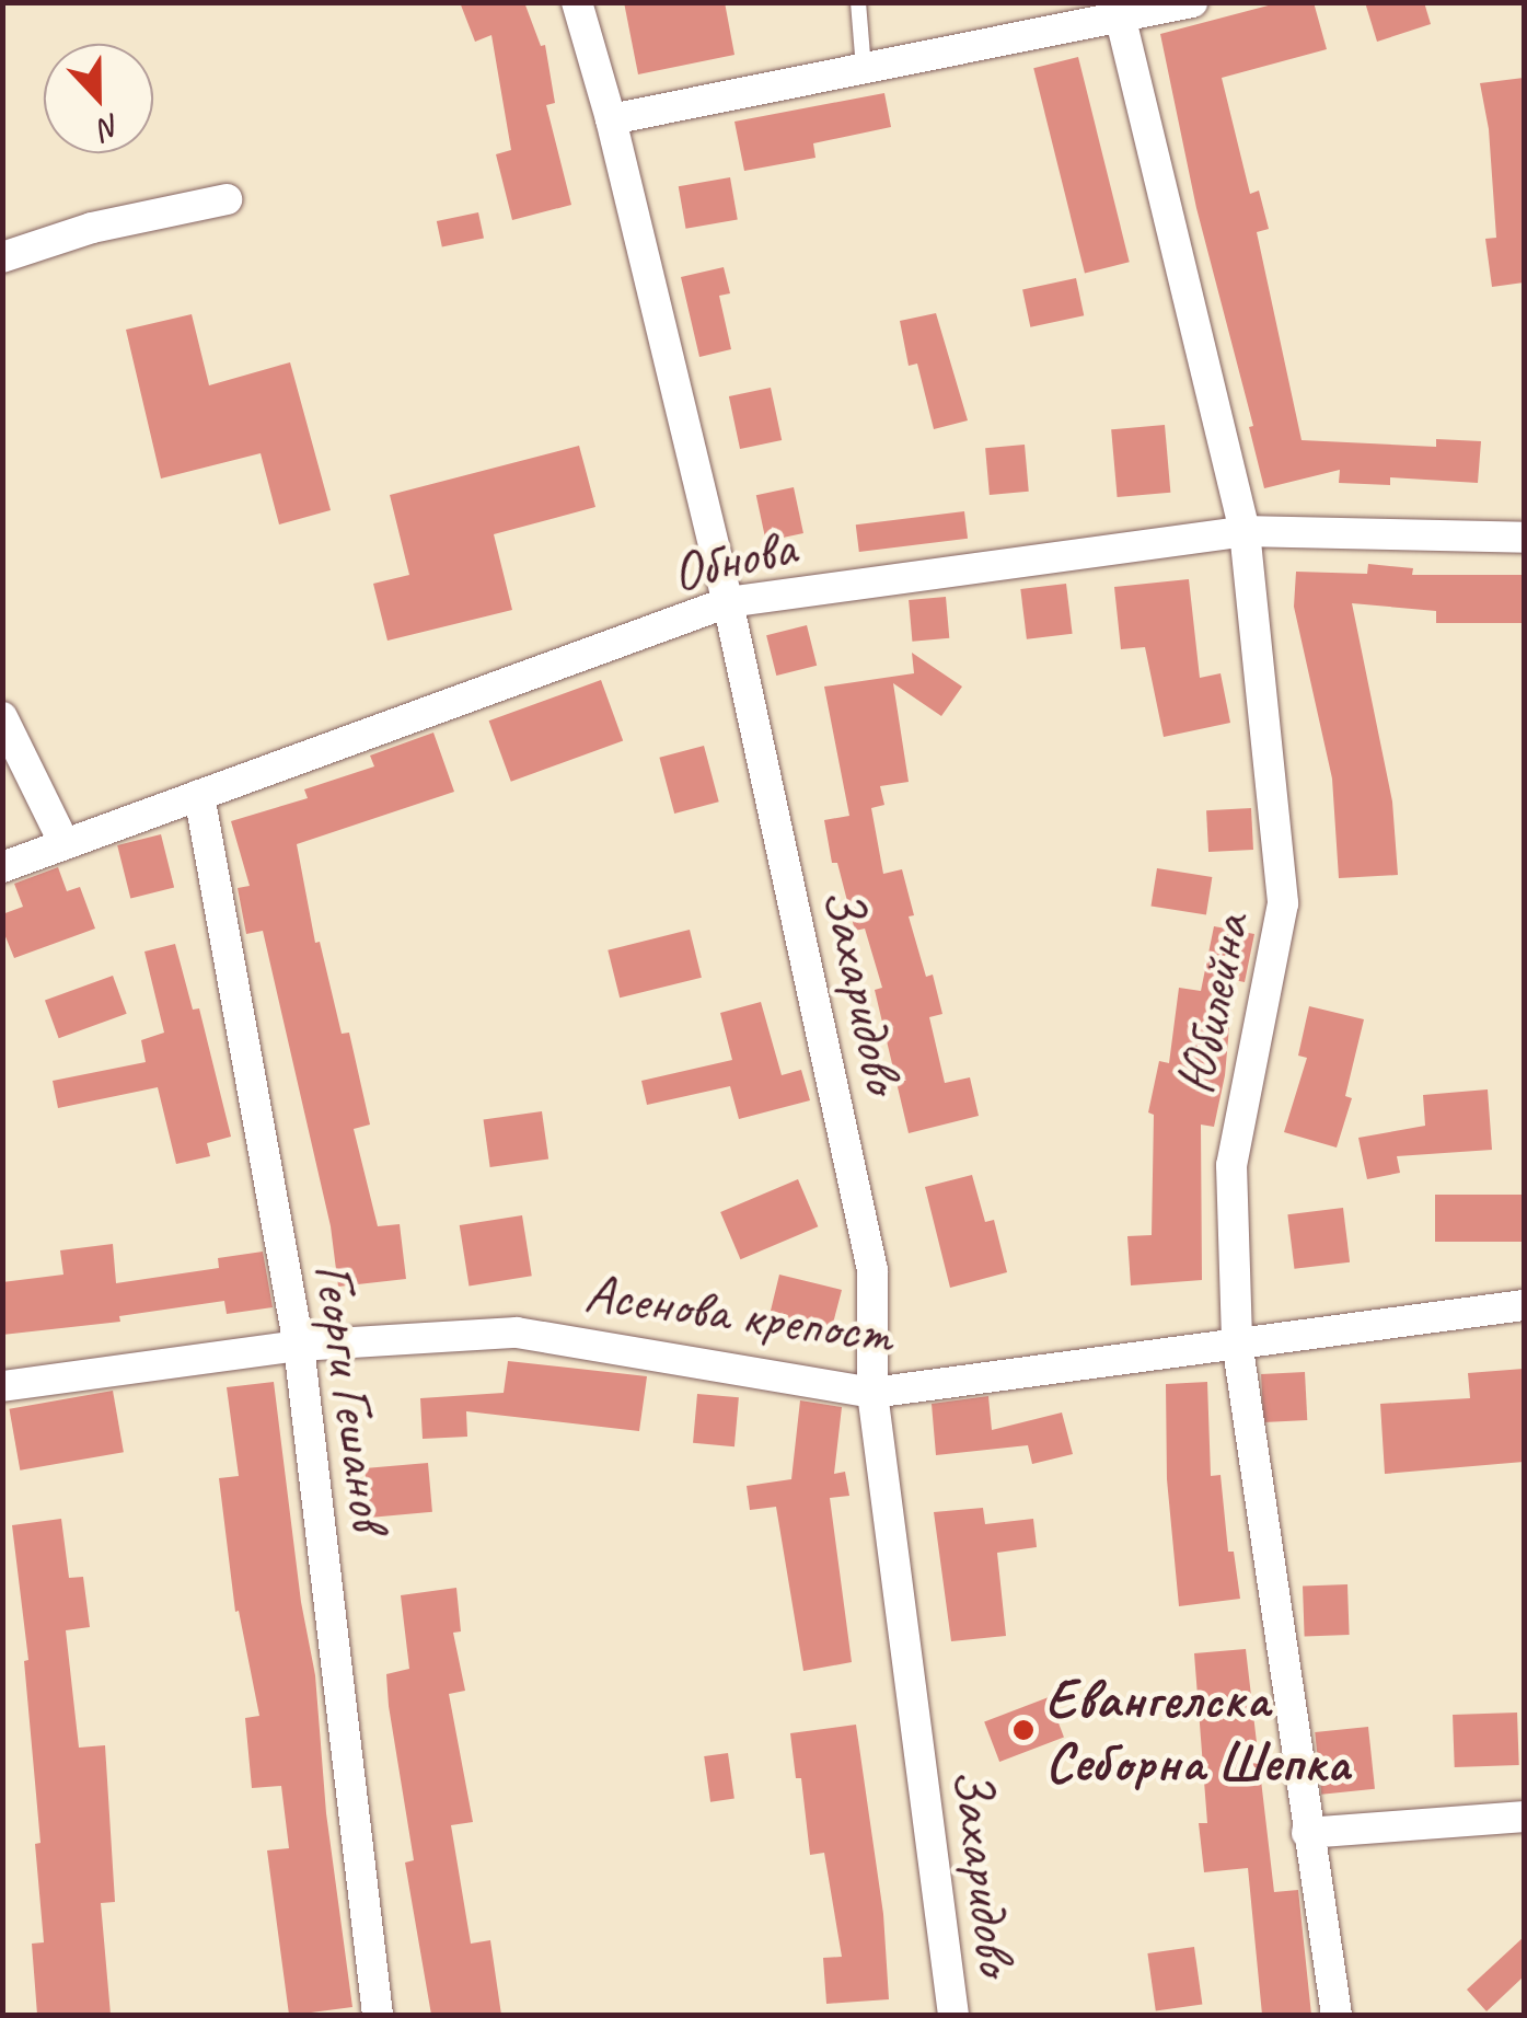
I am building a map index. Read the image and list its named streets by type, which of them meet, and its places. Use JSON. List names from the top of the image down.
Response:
{
  "streets": {
    "street": [
      "Обнова",
      "Захаридово",
      "Юбилейна",
      "Асенова крепост",
      "Георги Гешанов"
    ]
  },
  "crossings": [
    ["Обнова", "Захаридово"],
    ["Обнова", "Юбилейна"],
    ["Обнова", "Георги Гешанов"],
    ["Захаридово", "Асенова крепост"],
    ["Юбилейна", "Асенова крепост"],
    ["Асенова крепост", "Георги Гешанов"]
  ],
  "places": ["Евангелска Себорна Шепка"],
  "north": "bottom"
}
